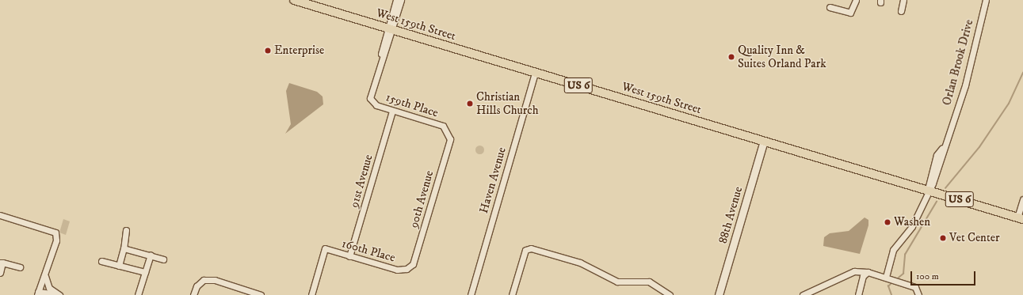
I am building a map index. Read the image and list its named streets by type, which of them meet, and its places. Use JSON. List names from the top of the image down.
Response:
{
  "streets": {
    "main road": ["West 159th Street", "US 6"],
    "street": [
      "Orlan Brook Drive",
      "159th Place",
      "Haven Avenue",
      "91st Avenue",
      "90th Avenue",
      "88th Avenue",
      "160th Place"
    ]
  },
  "crossings": [
    ["West 159th Street", "Orlan Brook Drive"],
    ["West 159th Street", "159th Place"],
    ["West 159th Street", "Haven Avenue"],
    ["West 159th Street", "88th Avenue"],
    ["159th Place", "91st Avenue"],
    ["159th Place", "90th Avenue"],
    ["91st Avenue", "160th Place"],
    ["90th Avenue", "160th Place"]
  ],
  "places": [
    "Enterprise",
    "Quality Inn & Suites Orland Park",
    "Christian Hills Church",
    "Washen",
    "Vet Center"
  ],
  "scale_bar": "100 m"
}
